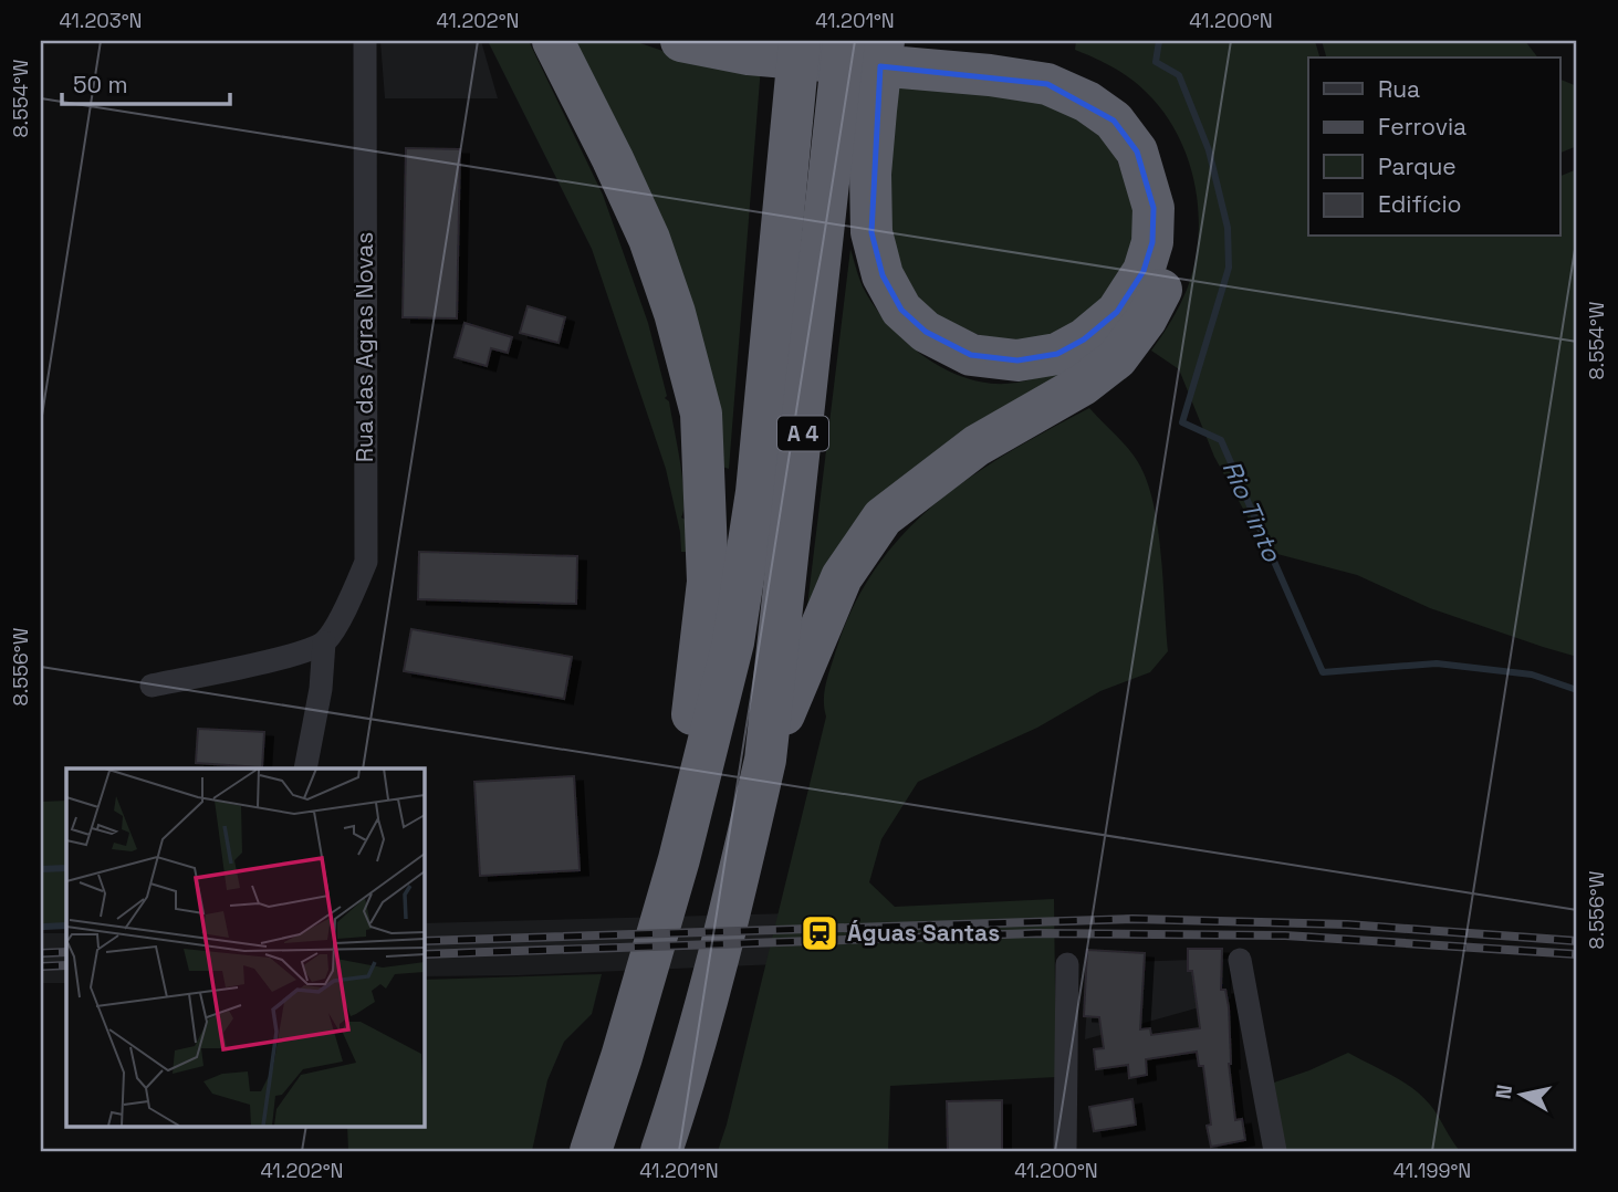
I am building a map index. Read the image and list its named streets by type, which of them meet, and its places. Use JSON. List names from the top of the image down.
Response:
{
  "streets": {
    "highway": ["A 4"],
    "street": ["Rua das Agras Novas"]
  },
  "water": ["Rio Tinto"],
  "places": {
    "station": ["Águas Santas"]
  },
  "legend": [
    "Rua",
    "Ferrovia",
    "Parque",
    "Edifício"
  ],
  "scale_bar": "50 m",
  "north": "left",
  "coordinates": [
    "41.203°N",
    "41.202°N",
    "41.201°N",
    "41.200°N",
    "8.554°W",
    "8.556°W",
    "41.199°N"
  ]
}
